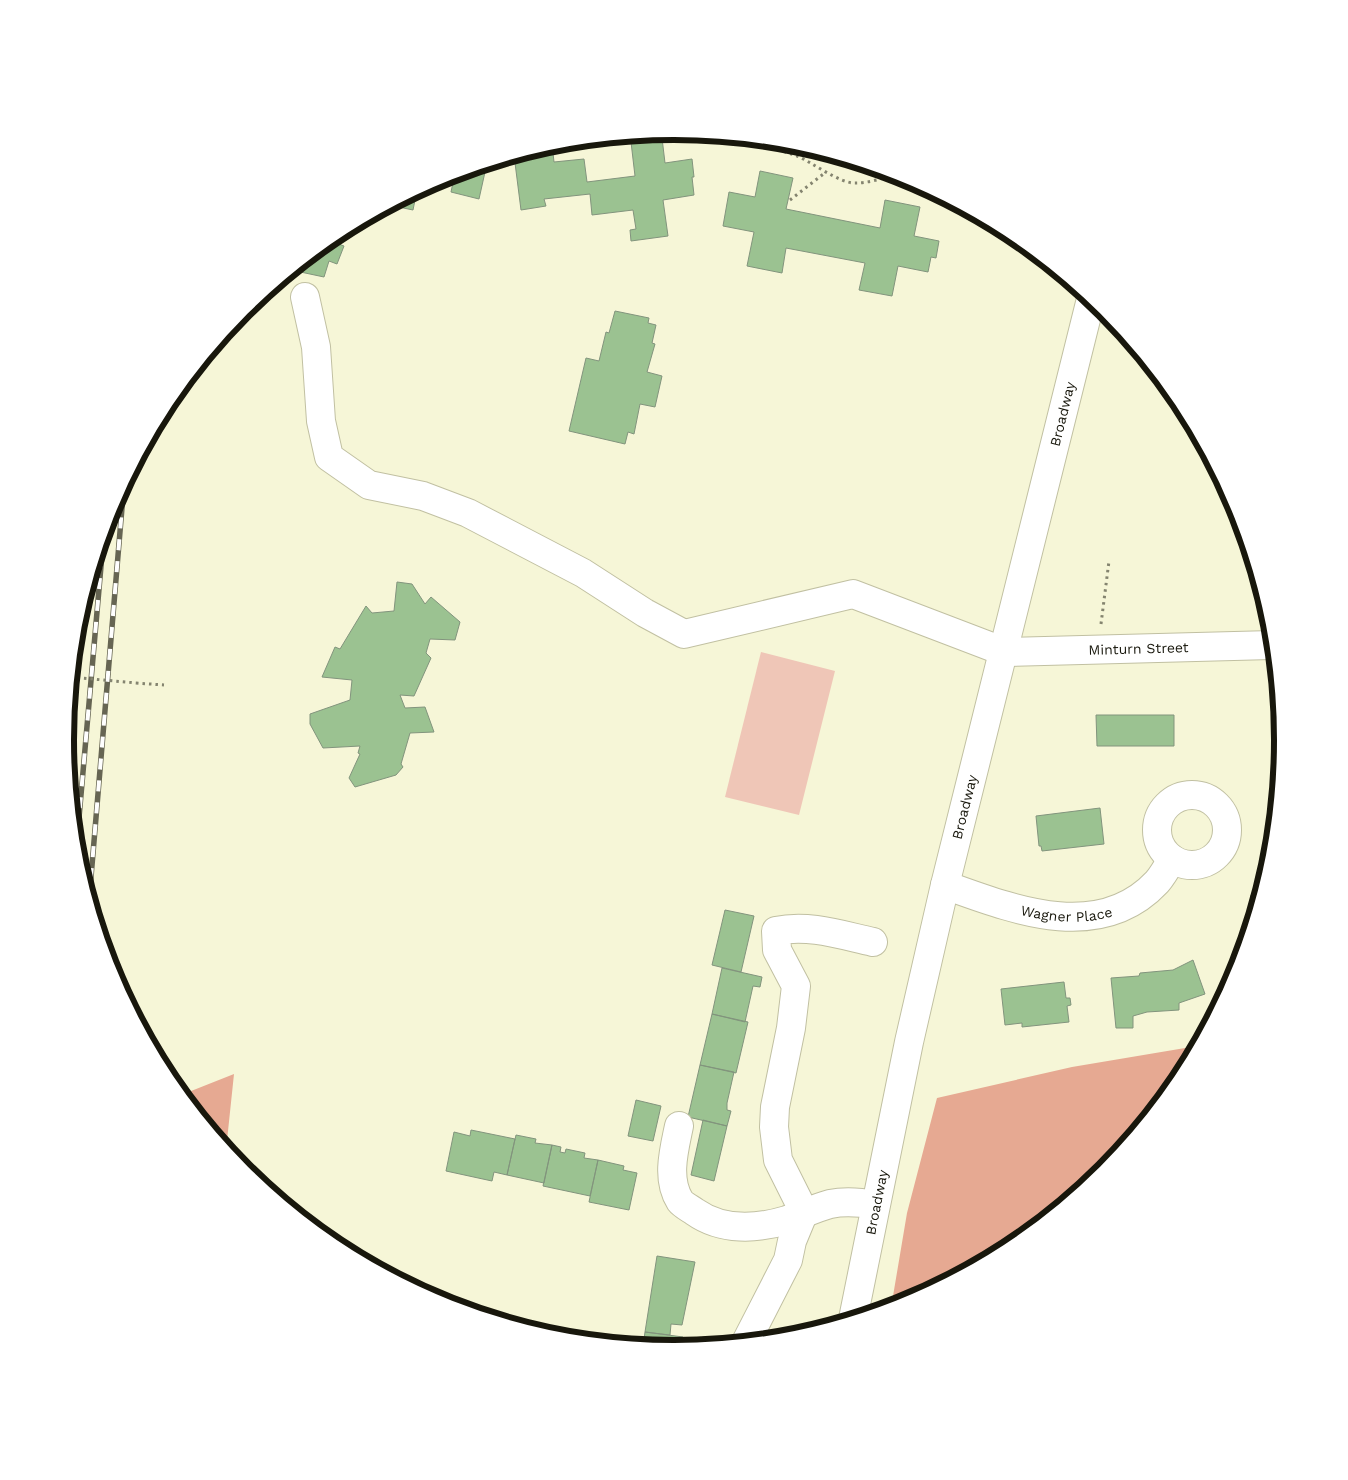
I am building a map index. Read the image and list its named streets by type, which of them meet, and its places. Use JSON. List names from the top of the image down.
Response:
{
  "streets": {
    "street": ["Broadway", "Minturn Street", "Wagner Place"]
  },
  "crossings": [
    ["Broadway", "Minturn Street"],
    ["Broadway", "Wagner Place"]
  ]
}
